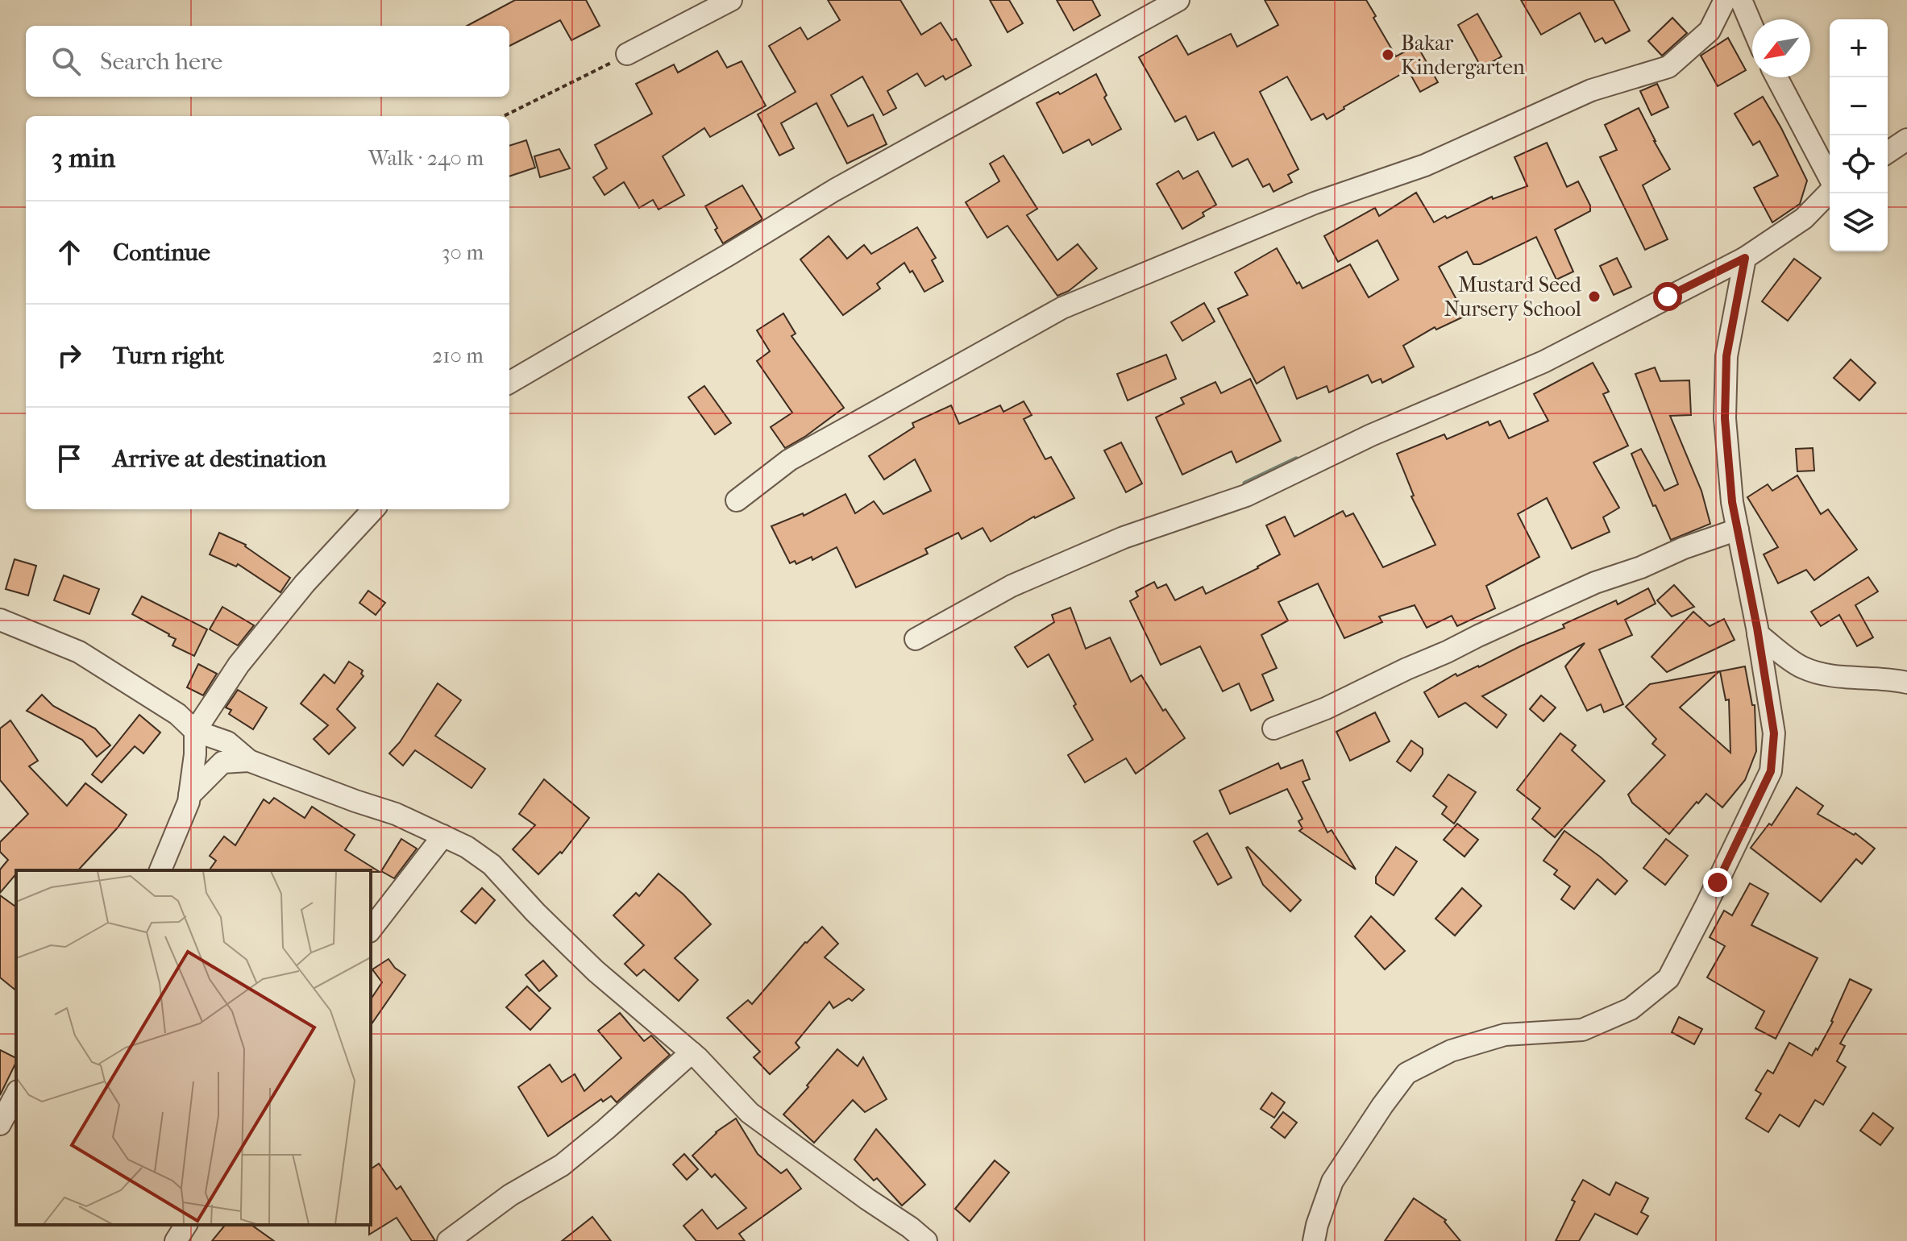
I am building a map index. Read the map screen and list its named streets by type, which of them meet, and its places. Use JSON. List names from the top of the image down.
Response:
{
  "places": ["Bakar Kindergarten", "Mustard Seed Nursery School"],
  "north": "bottom left",
  "page": {
    "map_buttons": ["+", "−"],
    "search": "Search here",
    "heading": ["3 min", "Walk · 240 m"],
    "list": [
      ["Continue", "30 m"],
      ["Turn right", "210 m"],
      "Arrive at destination"
    ]
  }
}
